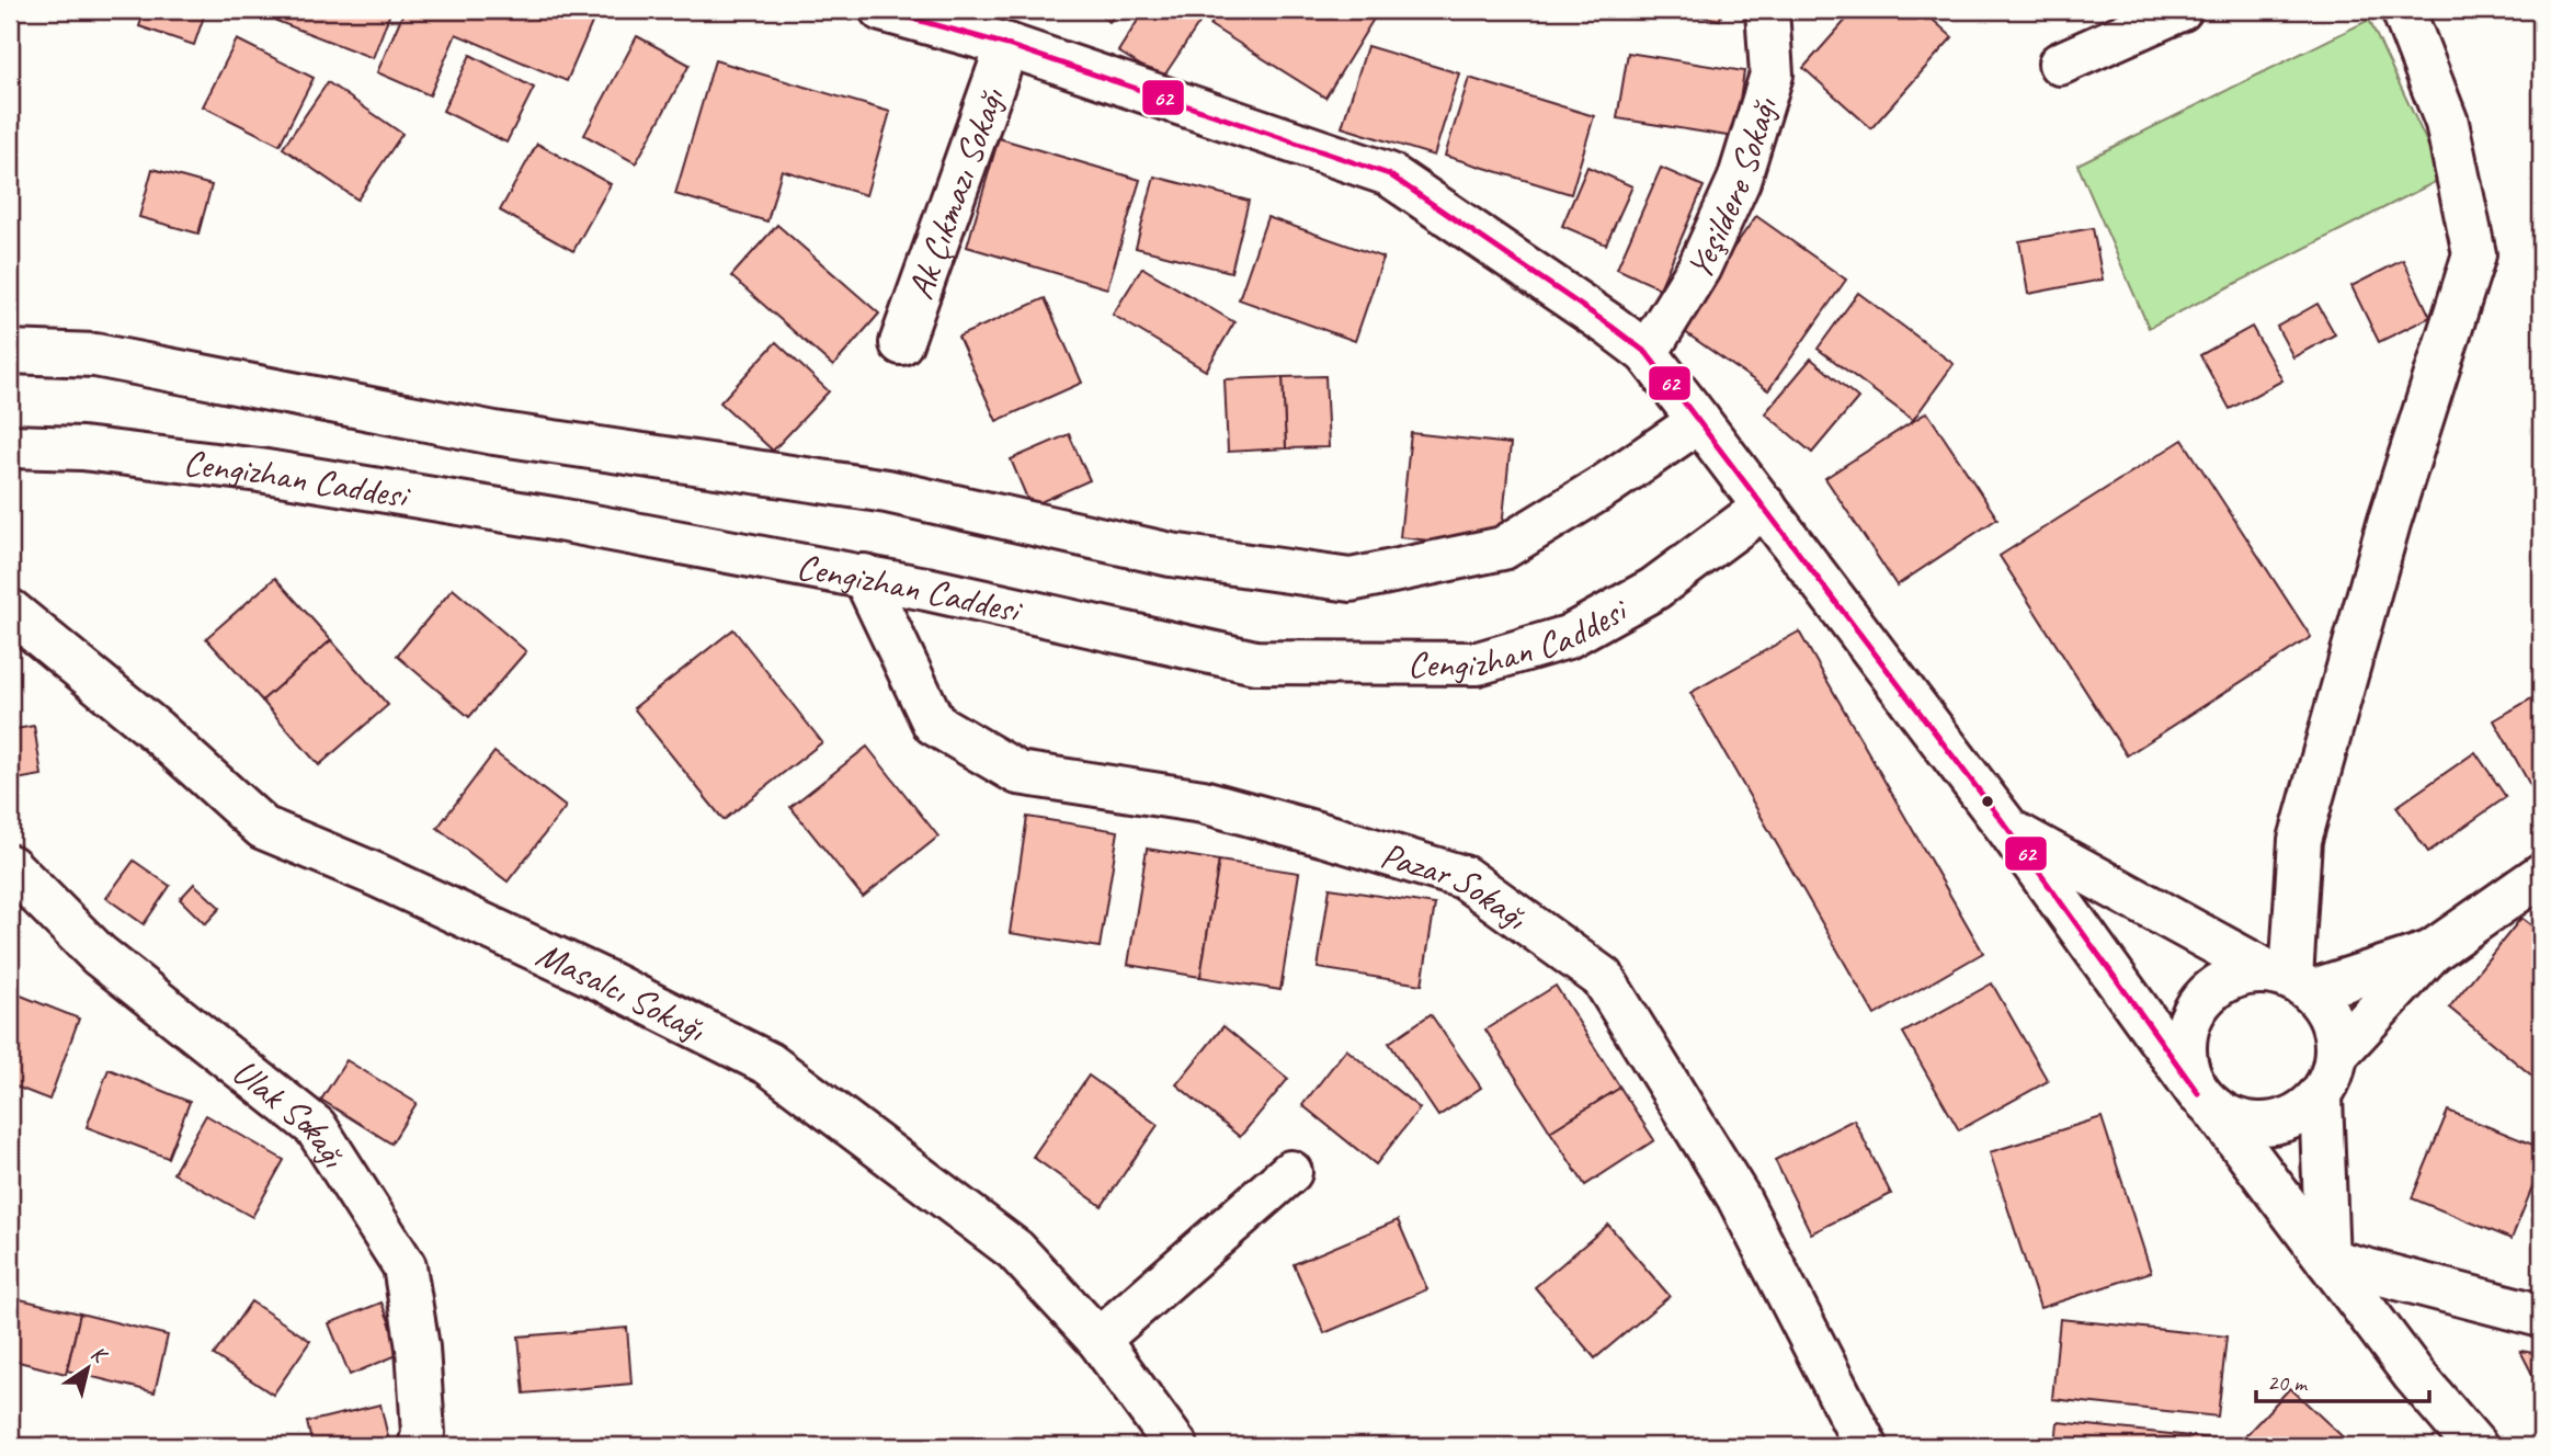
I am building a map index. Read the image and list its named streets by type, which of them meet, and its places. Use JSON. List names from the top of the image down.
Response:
{
  "streets": {
    "street": [
      "Yeşildere Sokağı",
      "Ak Çıkmazı Sokağı",
      "Cengizhan Caddesi",
      "Pazar Sokağı",
      "Masalcı Sokağı",
      "Ulak Sokağı"
    ]
  },
  "crossings": [
    ["Cengizhan Caddesi", "Pazar Sokağı"]
  ],
  "lines": ["transit line 62"],
  "scale_bar": "20 m",
  "north": "top right"
}
